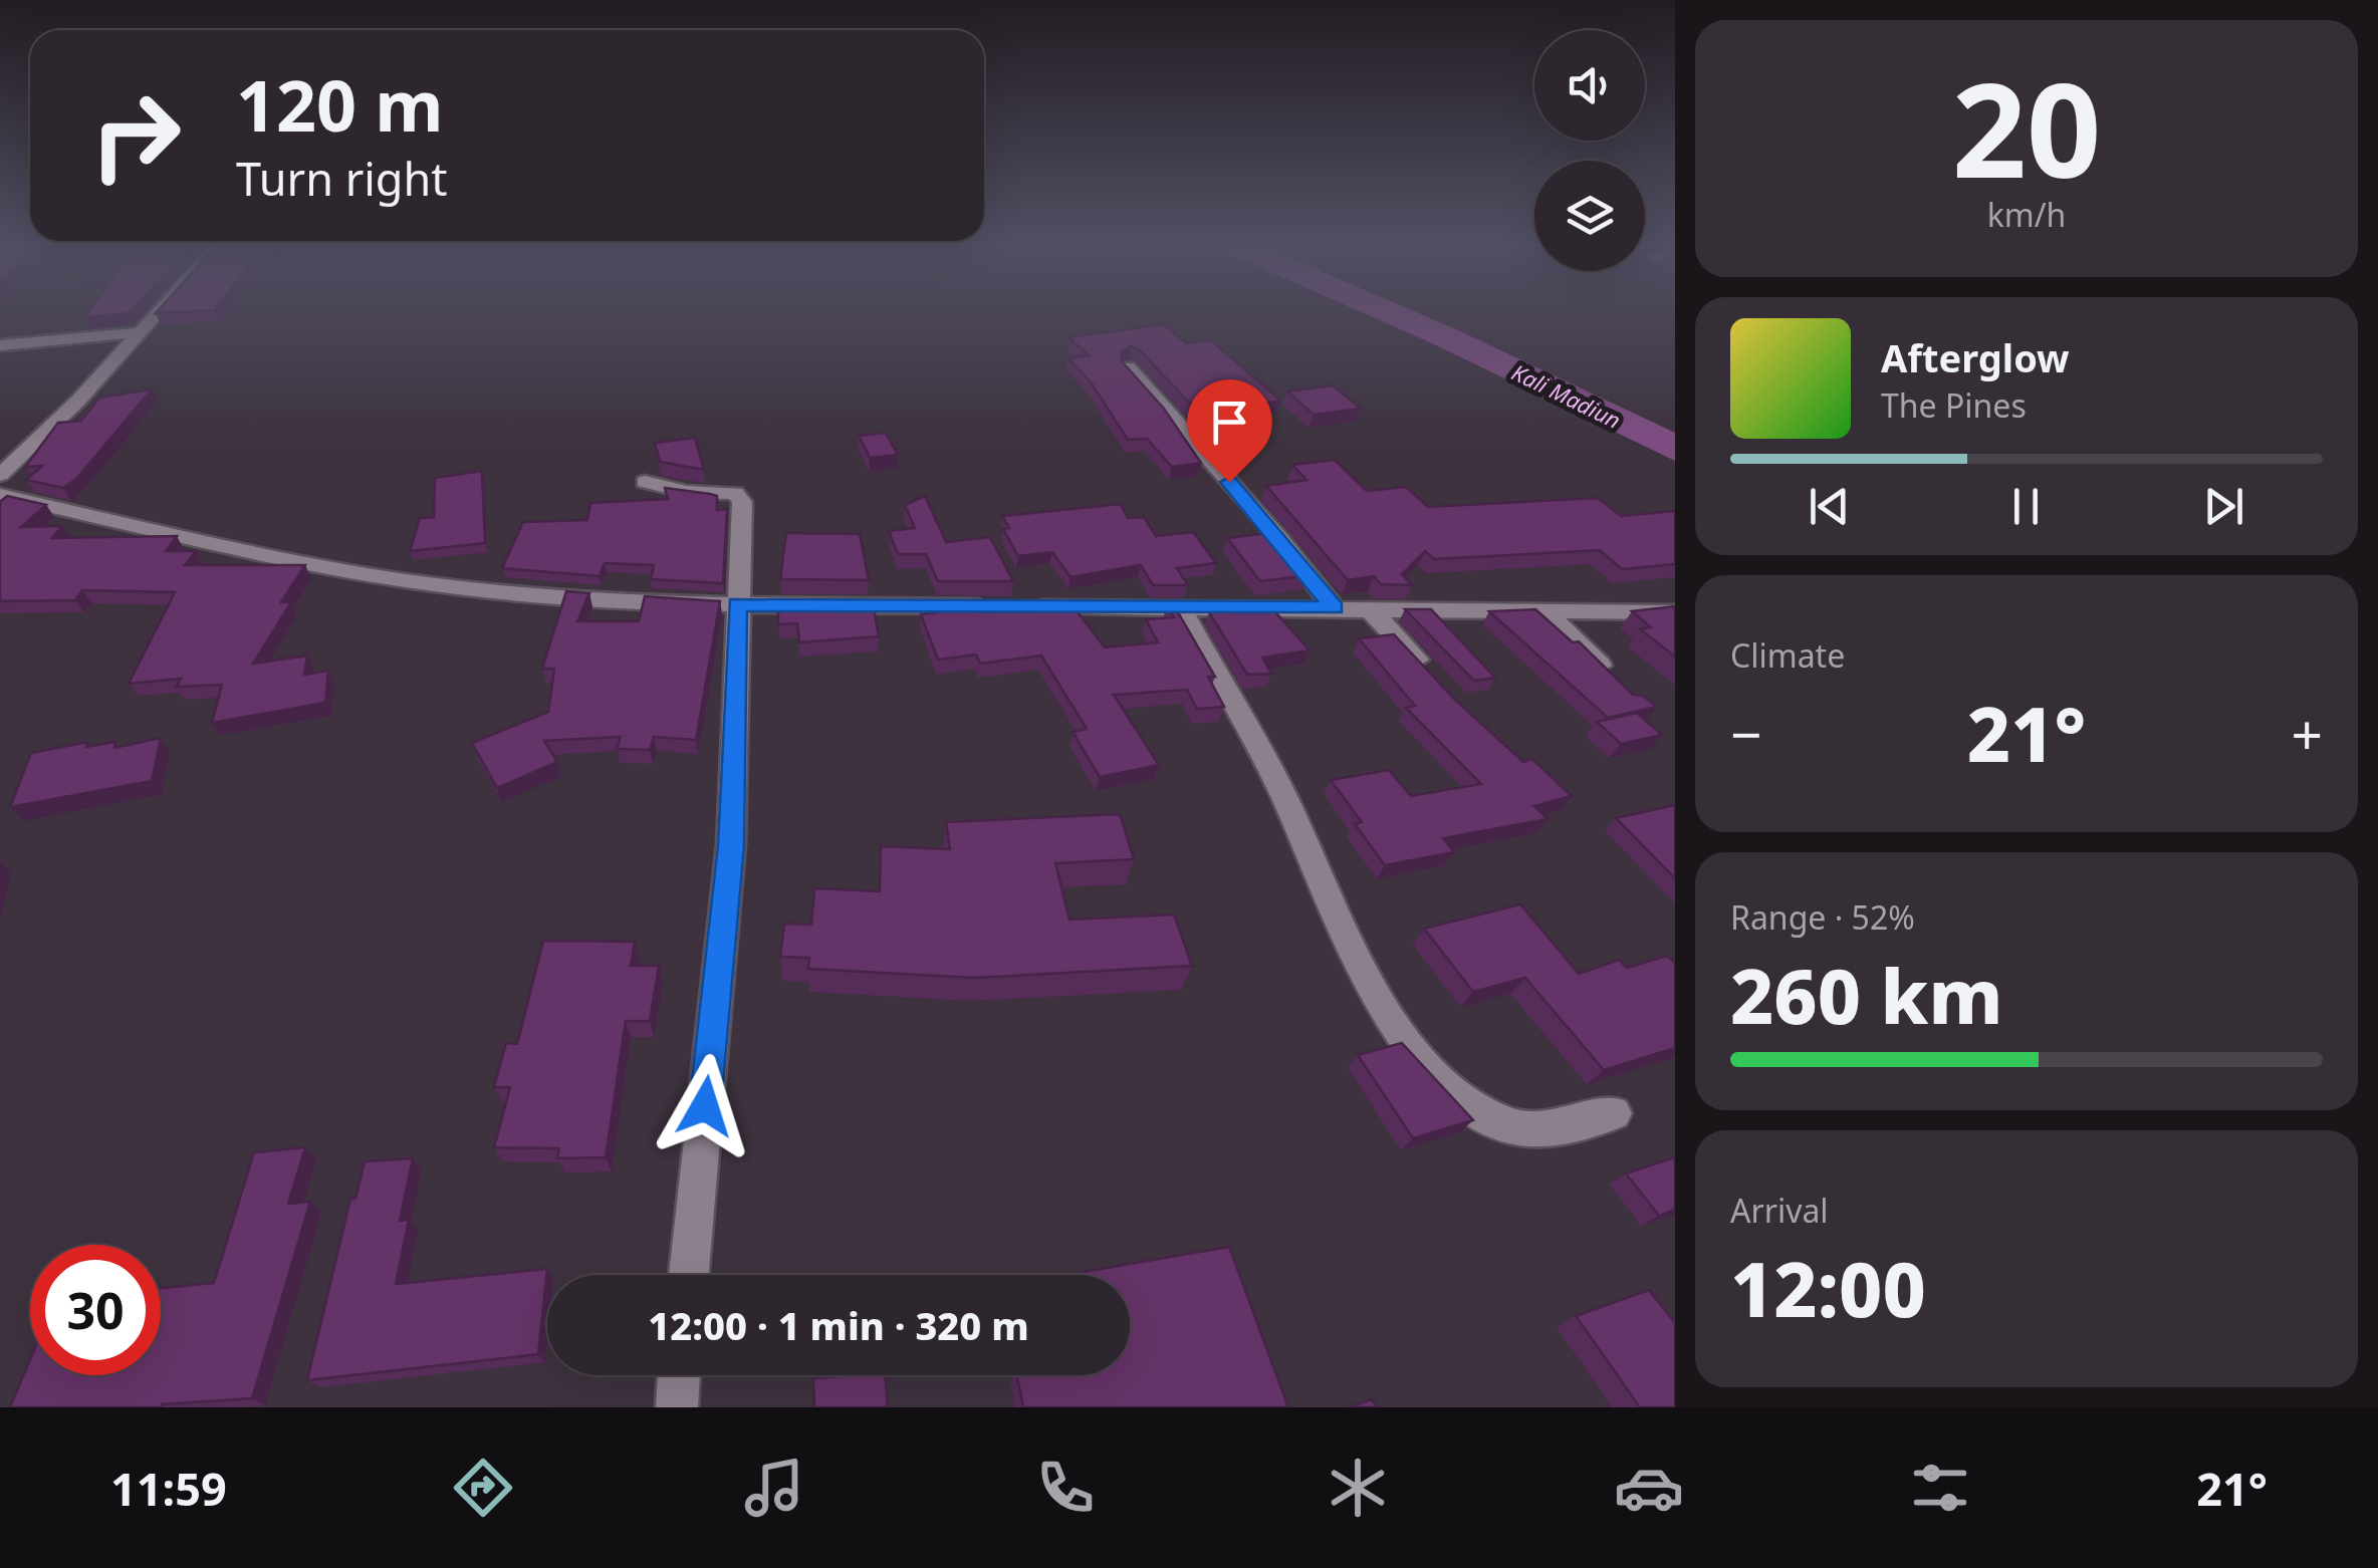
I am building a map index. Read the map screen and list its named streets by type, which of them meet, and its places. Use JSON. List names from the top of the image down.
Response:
{
  "water": ["Kali Madiun"],
  "page": {
    "tile": [
      ["20", "km/h"],
      "Climate",
      ["Range · 52%", "260 km"],
      ["Arrival", "12:00"]
    ],
    "turn": ["120 m", "Turn right"],
    "song": ["Afterglow", "The Pines"],
    "heat": ["−", "21°", "+"],
    "limit": "30",
    "trip": "12:00 · 1 min · 320 m",
    "tabs": ["11:59", "21°"]
  }
}
